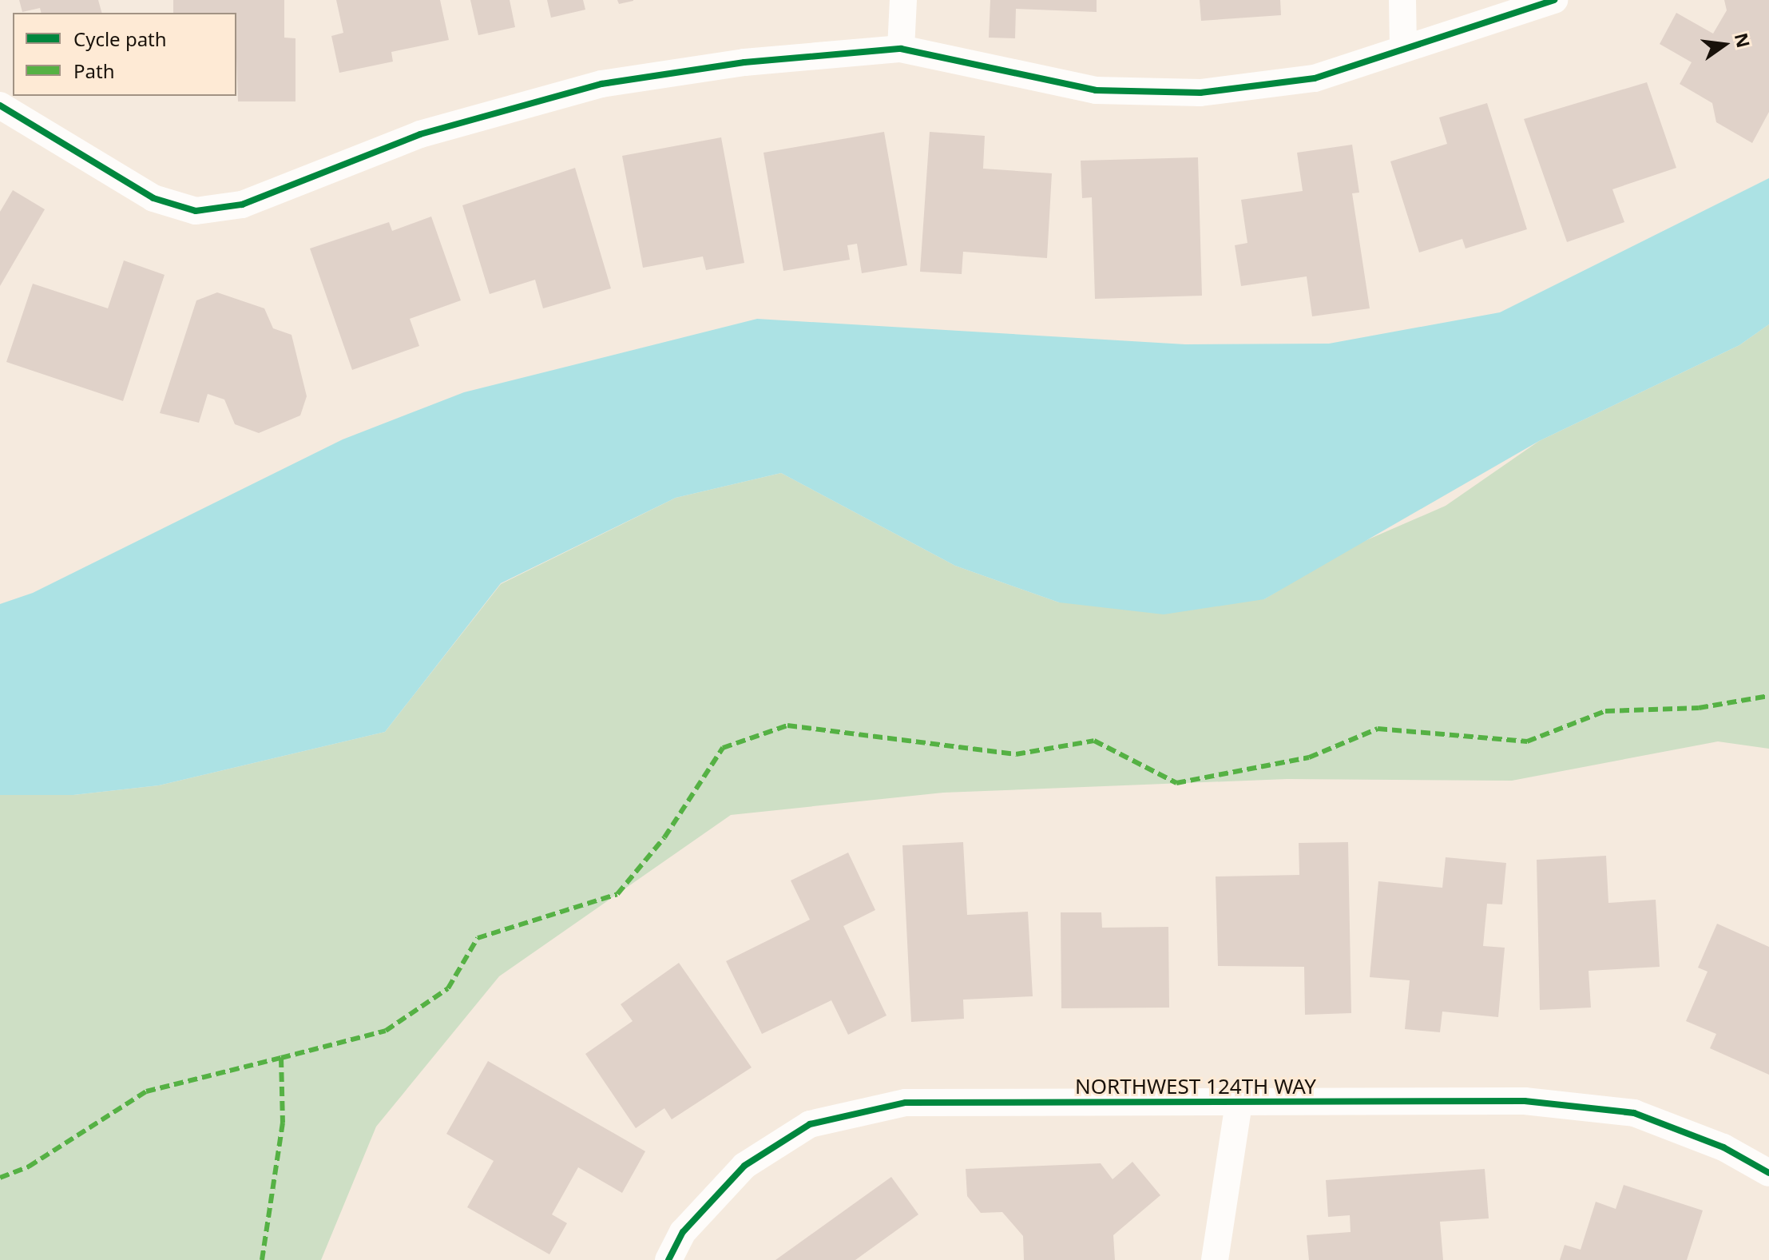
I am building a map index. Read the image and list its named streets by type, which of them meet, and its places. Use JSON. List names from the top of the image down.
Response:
{
  "streets": {
    "street": ["NORTHWEST 124TH WAY"]
  },
  "legend": ["Cycle path", "Path"],
  "north": "right"
}
